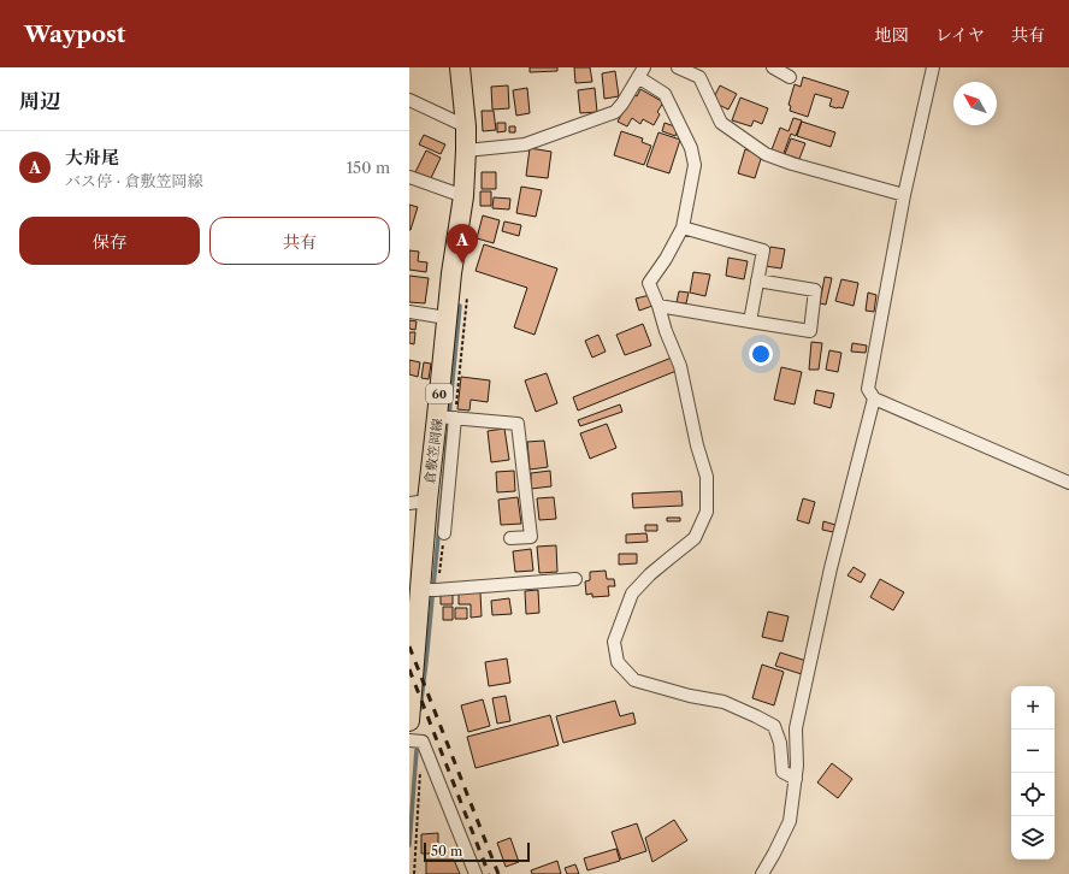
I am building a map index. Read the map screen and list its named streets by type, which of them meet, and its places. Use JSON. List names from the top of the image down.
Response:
{
  "streets": {
    "main road": ["60", "倉敷笠岡線"]
  },
  "scale_bar": "50 m",
  "north": "top left",
  "page": {
    "header": "Waypost",
    "nav": ["地図", "レイヤ", "共有"],
    "heading": "周辺",
    "list": [
      {
        "mark": "A",
        "name": "大舟尾",
        "note": "バス停 · 倉敷笠岡線",
        "value": "150 m"
      }
    ],
    "buttons": ["保存", "共有"],
    "pins": "A",
    "map_buttons": ["+", "−"],
    "scale": "50 m"
  }
}
